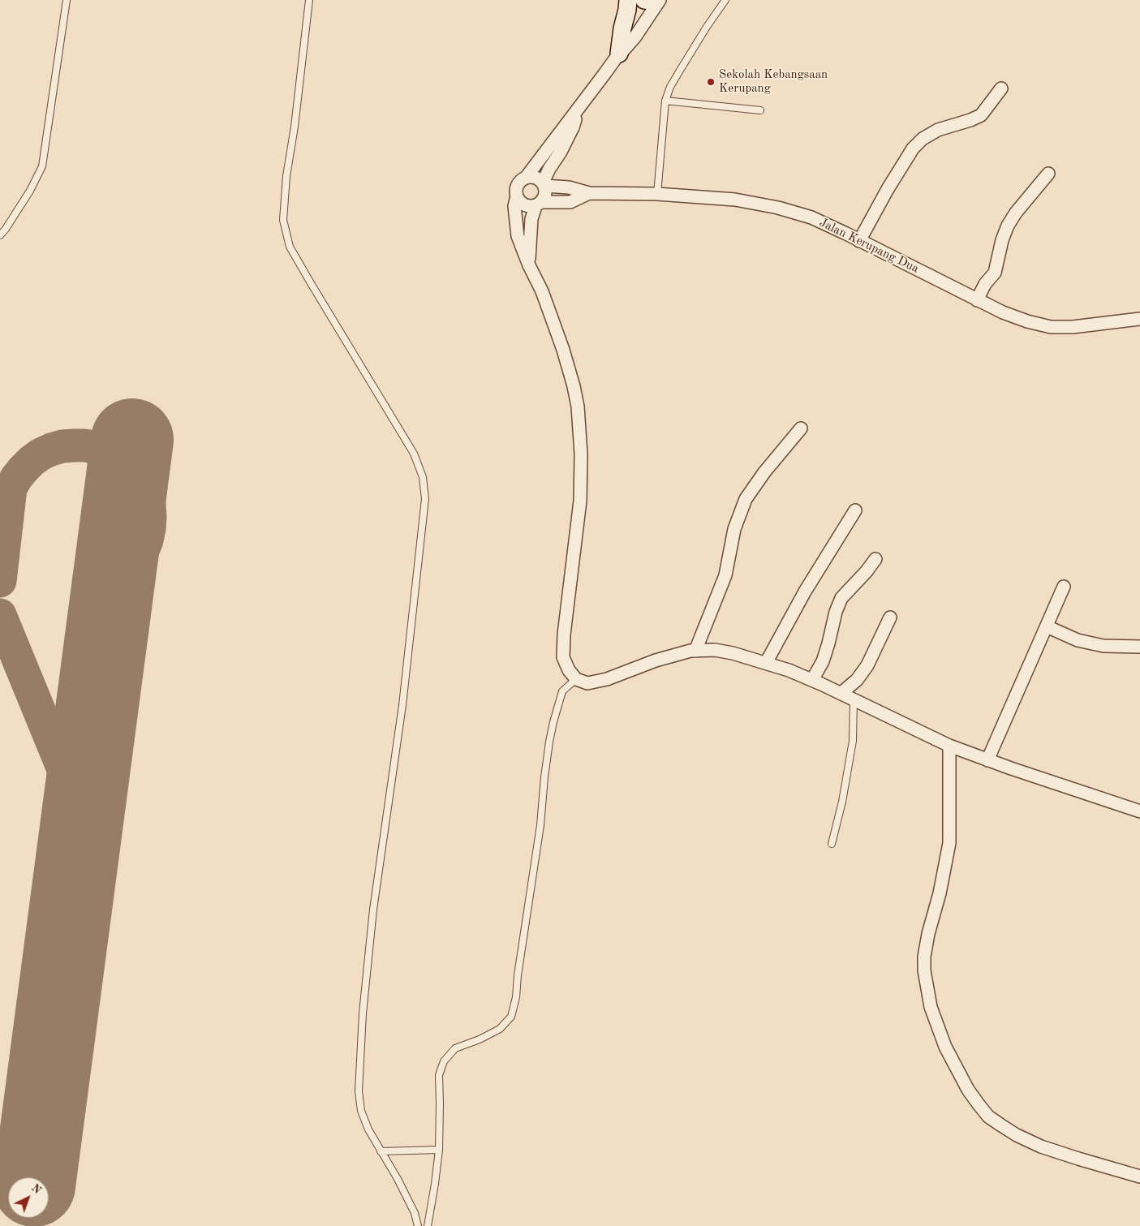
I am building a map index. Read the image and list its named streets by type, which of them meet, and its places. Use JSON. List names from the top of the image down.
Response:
{
  "streets": {
    "street": ["Jalan Kerupang Dua"]
  },
  "places": ["Sekolah Kebangsaan Kerupang"],
  "north": "top right"
}
